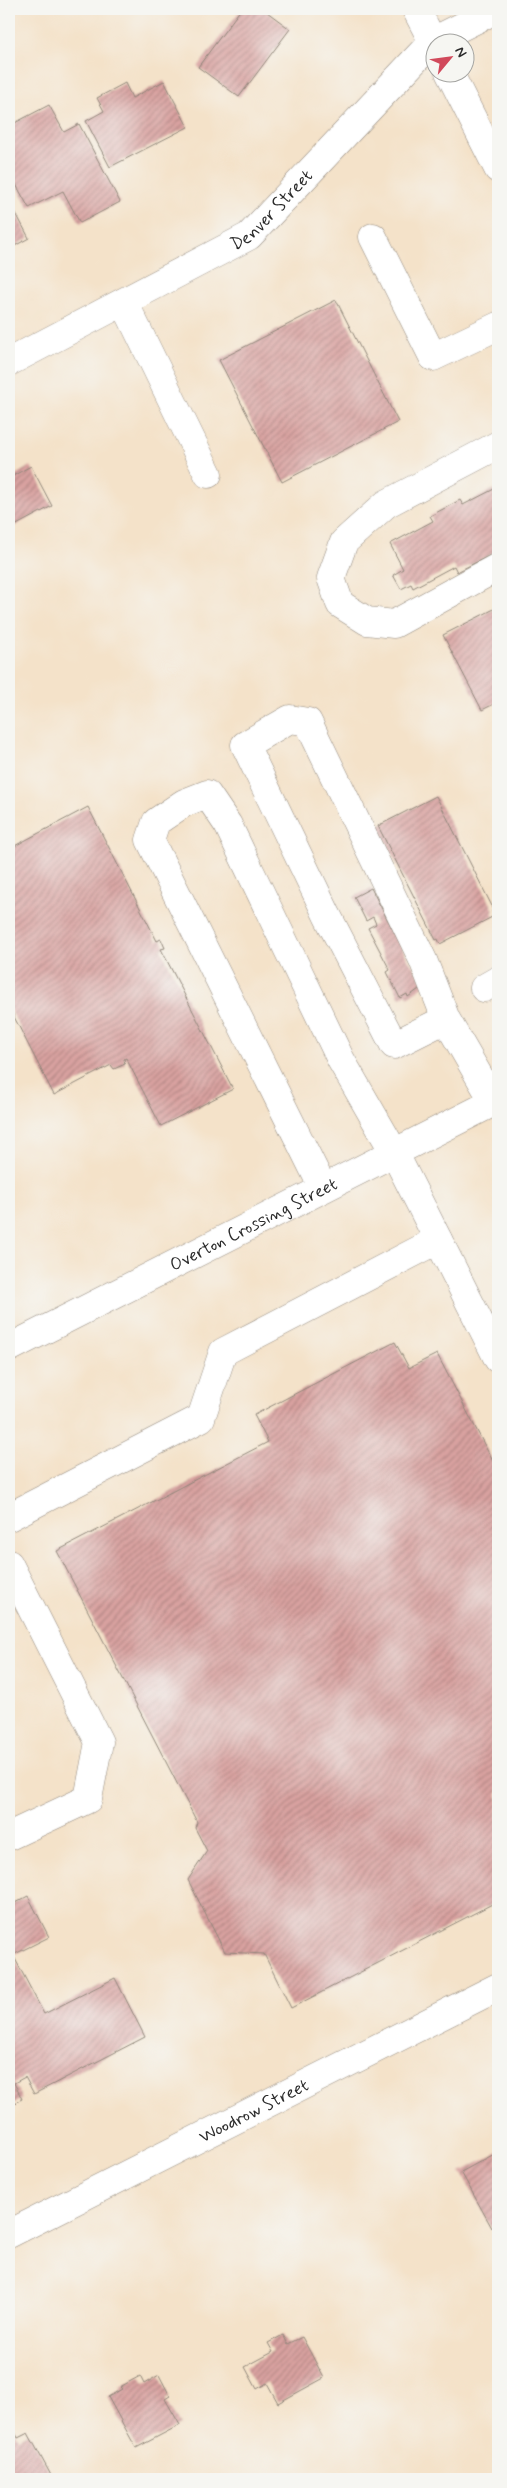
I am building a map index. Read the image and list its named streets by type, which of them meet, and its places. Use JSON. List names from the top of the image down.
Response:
{
  "streets": {
    "street": ["Denver Street", "Overton Crossing Street", "Woodrow Street"]
  },
  "north": "top right"
}
